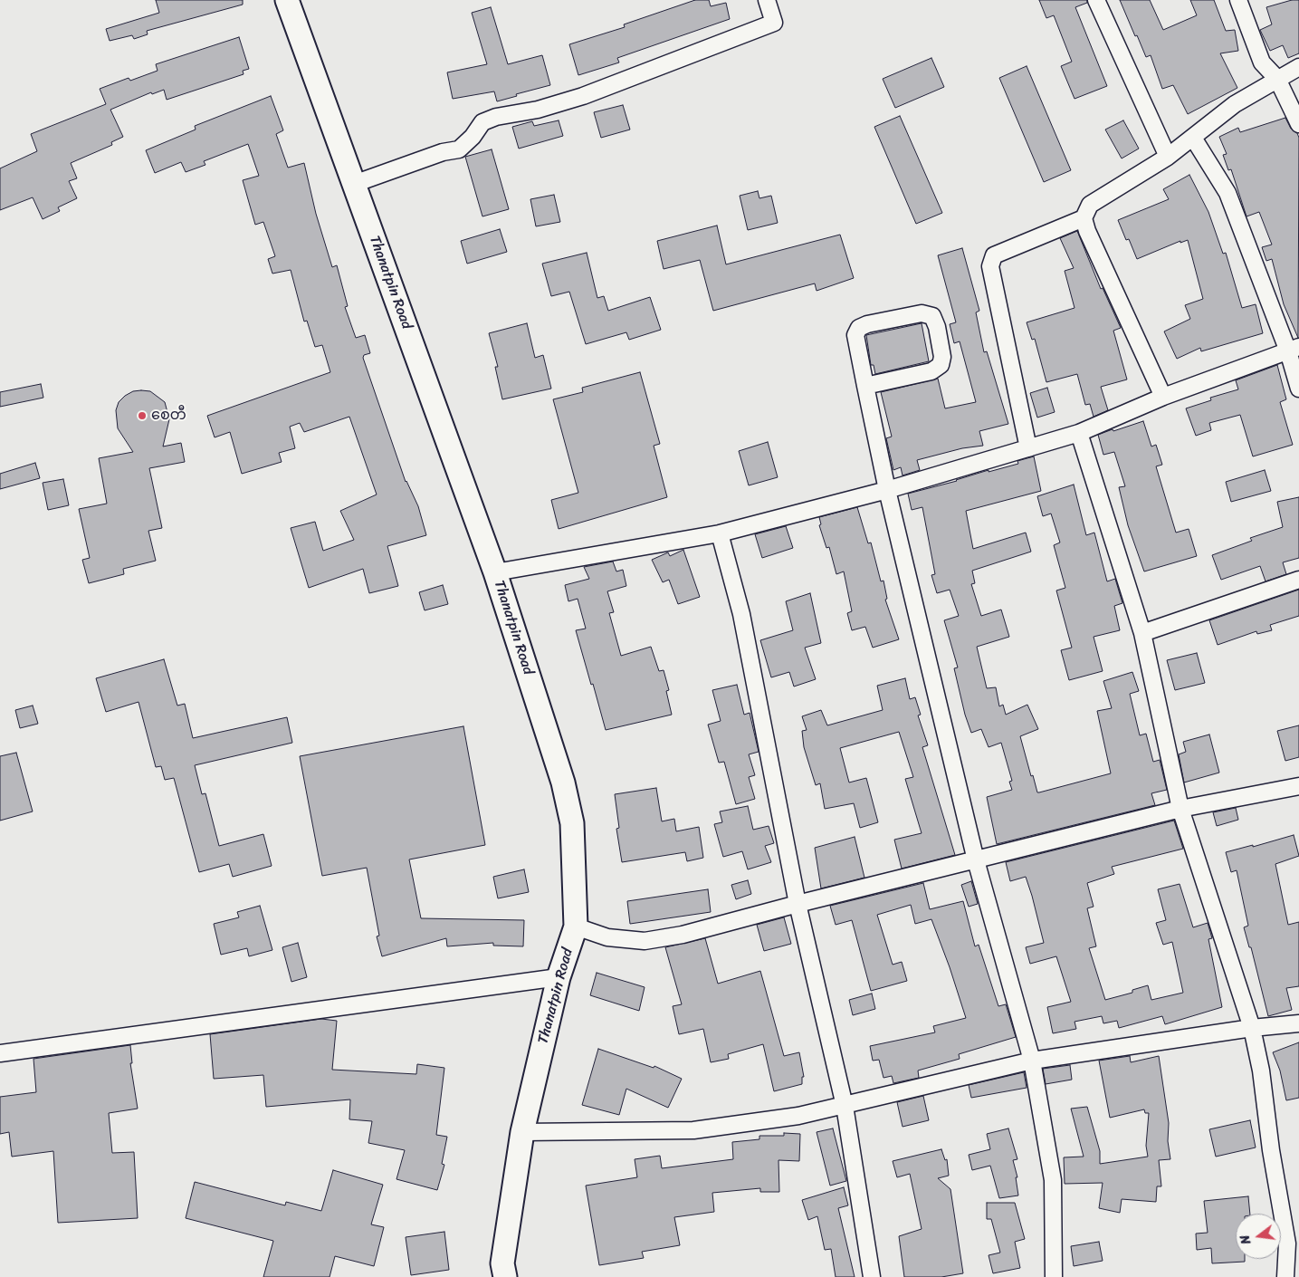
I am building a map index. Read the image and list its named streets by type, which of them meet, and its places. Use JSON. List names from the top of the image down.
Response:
{
  "streets": {
    "main road": ["Thanatpin Road"]
  },
  "places": ["စေတီ"],
  "north": "left"
}
